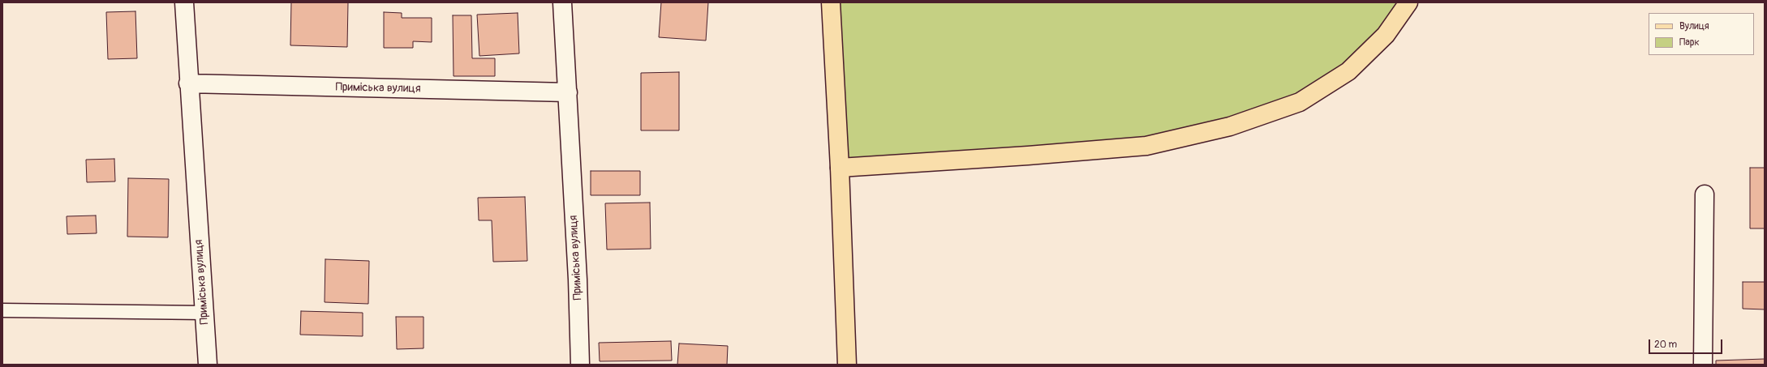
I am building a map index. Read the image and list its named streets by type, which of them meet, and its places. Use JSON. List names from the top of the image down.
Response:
{
  "streets": {
    "street": ["Приміська вулиця"]
  },
  "legend": ["Вулиця", "Парк"],
  "scale_bar": "20 m"
}
